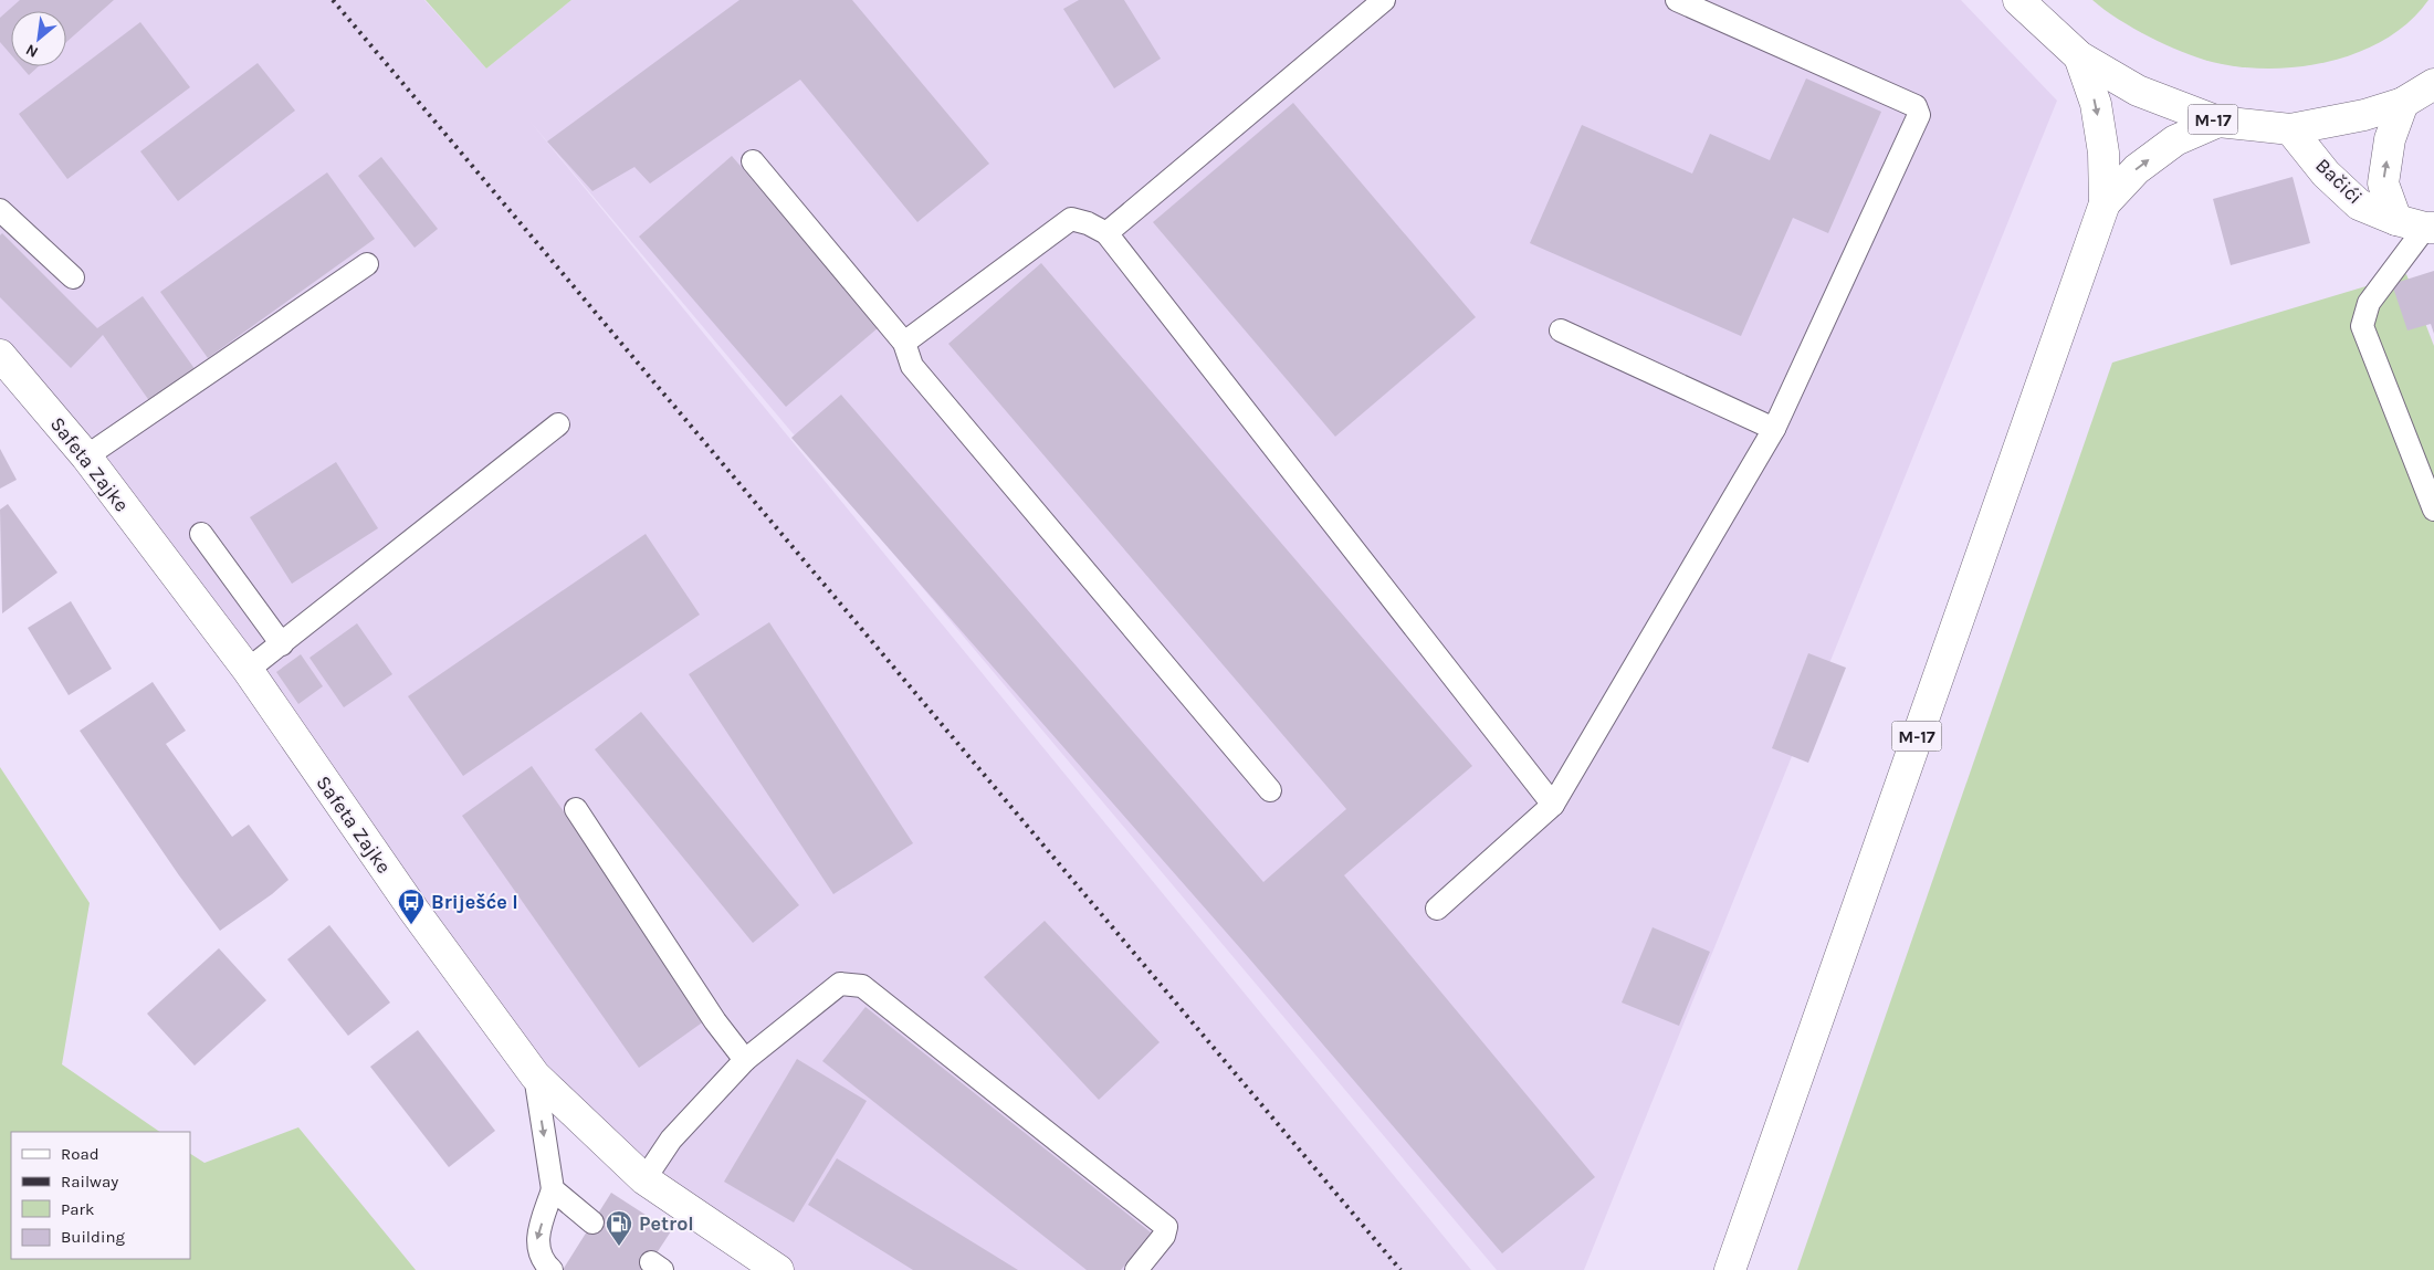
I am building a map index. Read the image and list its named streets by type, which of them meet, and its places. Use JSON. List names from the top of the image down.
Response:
{
  "streets": {
    "main road": ["M-17", "Bačići", "Safeta Zajke"]
  },
  "crossings": [
    ["M-17", "Bačići"]
  ],
  "one_way": ["Bačići"],
  "places": {
    "bus stop": ["Briješće I"],
    "fuel station": ["Petrol"]
  },
  "legend": [
    "Road",
    "Railway",
    "Park",
    "Building"
  ],
  "north": "bottom left"
}
